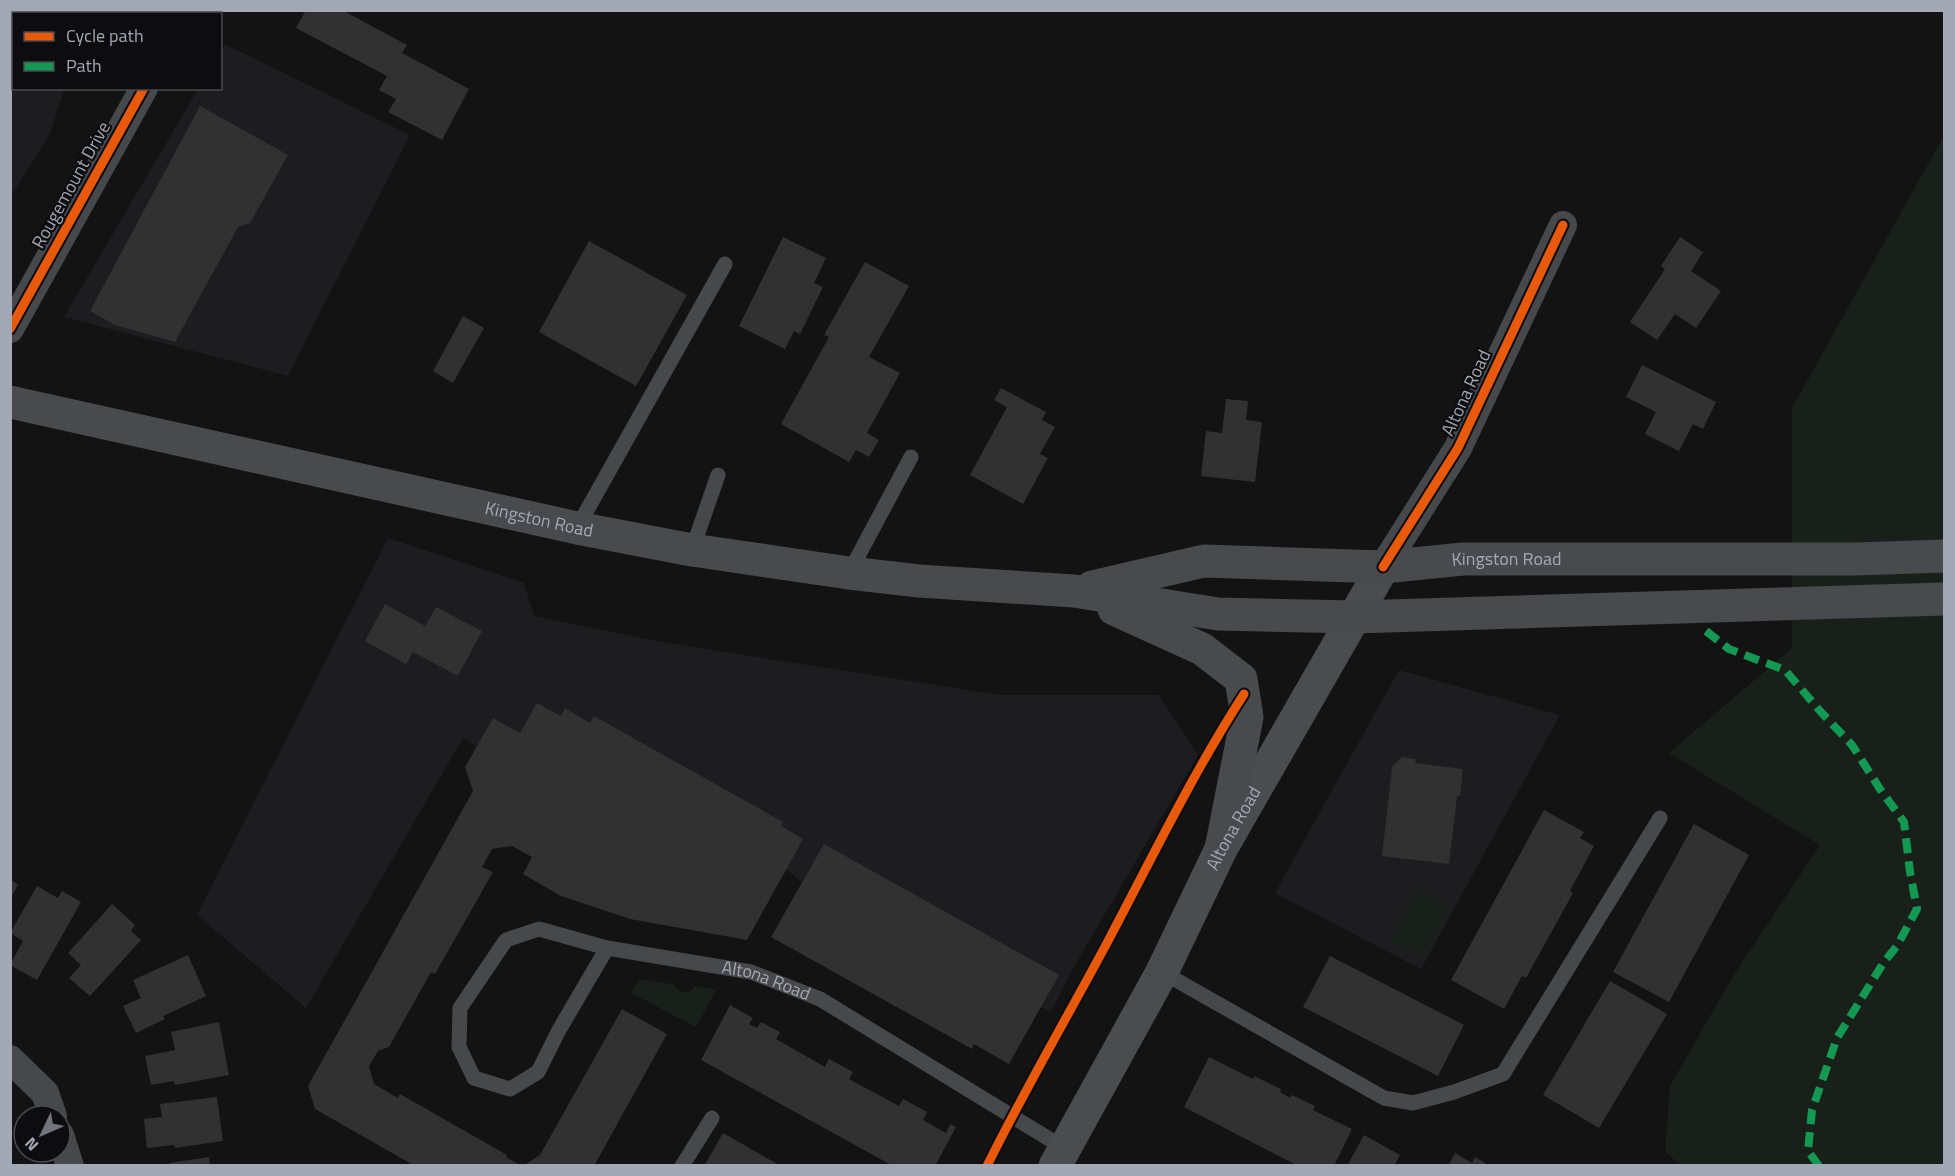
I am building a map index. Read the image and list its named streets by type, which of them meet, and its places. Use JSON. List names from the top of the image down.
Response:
{
  "streets": {
    "main road": ["Altona Road", "Kingston Road"],
    "street": ["Rougemount Drive"]
  },
  "crossings": [
    ["Altona Road", "Kingston Road"]
  ],
  "legend": ["Cycle path", "Path"],
  "north": "bottom left"
}
